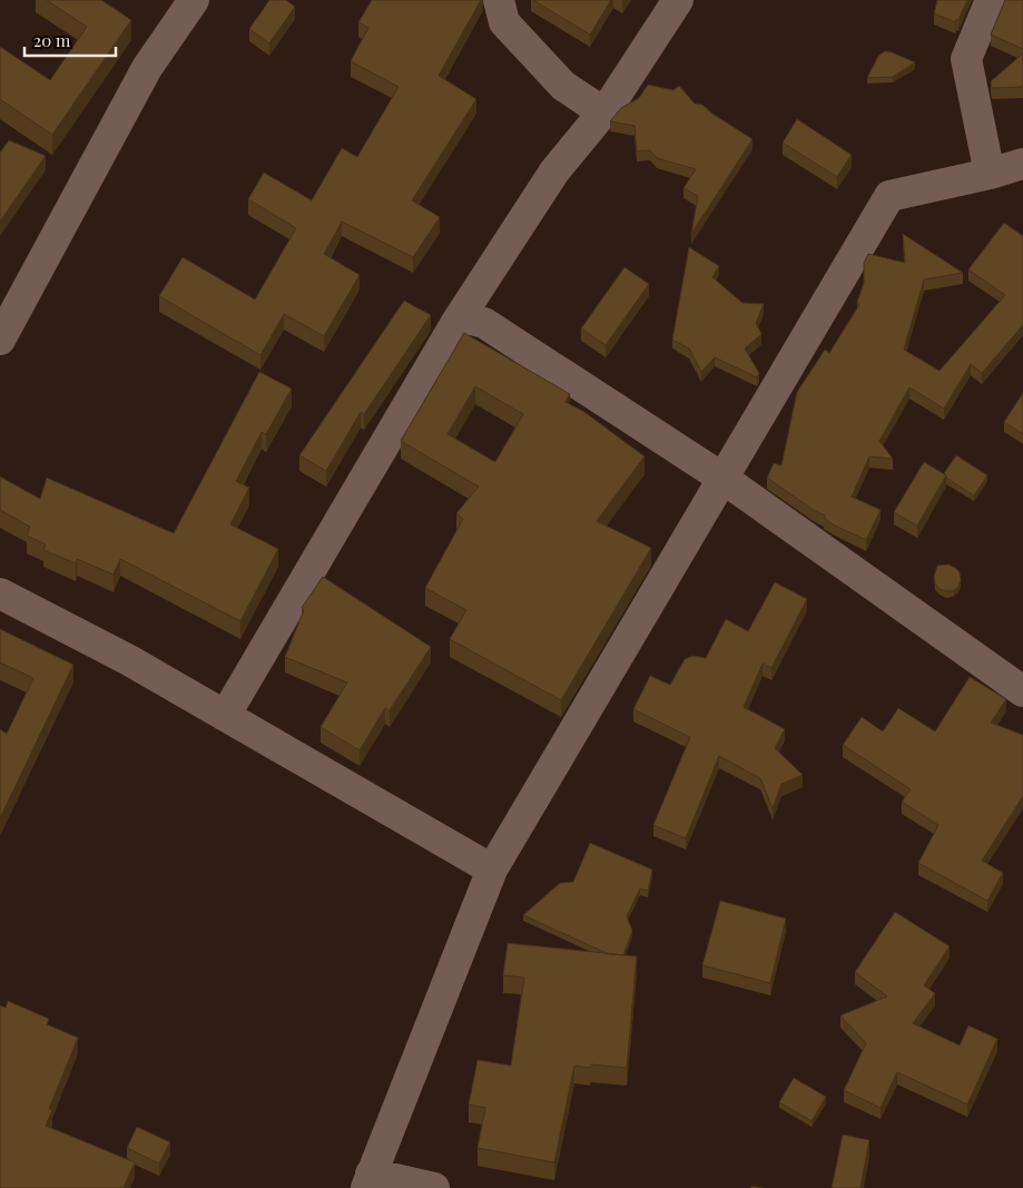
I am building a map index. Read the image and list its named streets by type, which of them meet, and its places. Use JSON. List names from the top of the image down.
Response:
{
  "scale_bar": "20 m"
}
